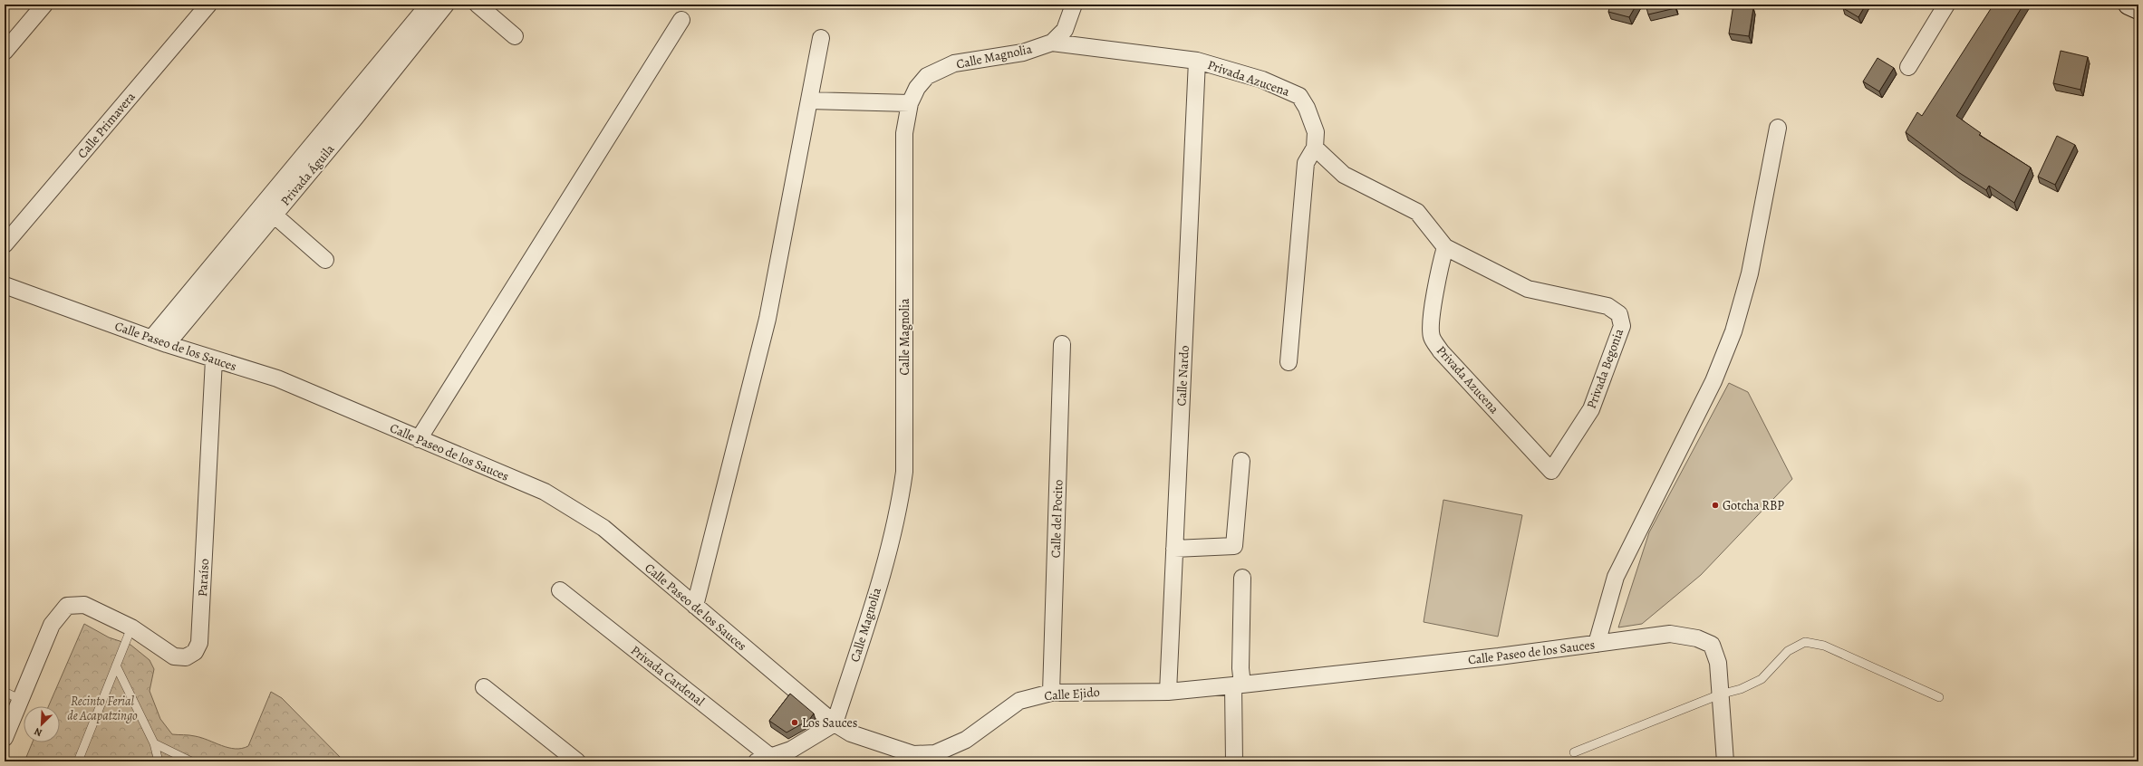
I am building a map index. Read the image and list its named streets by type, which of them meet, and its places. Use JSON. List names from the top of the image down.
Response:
{
  "streets": {
    "street": [
      "Calle Magnolia",
      "Privada Azucena",
      "Calle Primavera",
      "Privada Águila",
      "Calle Paseo de los Sauces",
      "Privada Begonia",
      "Calle Nardo",
      "Calle del Pocito",
      "Paraíso",
      "Privada Cardenal",
      "Calle Ejido"
    ]
  },
  "crossings": [
    ["Calle Magnolia", "Privada Azucena"],
    ["Calle Magnolia", "Calle Paseo de los Sauces"],
    ["Calle Magnolia", "Calle Ejido"],
    ["Privada Azucena", "Privada Begonia"],
    ["Privada Azucena", "Calle Nardo"],
    ["Privada Águila", "Calle Paseo de los Sauces"],
    ["Calle Paseo de los Sauces", "Paraíso"],
    ["Calle Paseo de los Sauces", "Calle Ejido"],
    ["Calle Nardo", "Calle Ejido"],
    ["Calle del Pocito", "Calle Ejido"]
  ],
  "parks": ["Recinto Ferial de Acapatzingo"],
  "places": ["Gotcha RBP", "Los Sauces"],
  "north": "bottom left"
}
